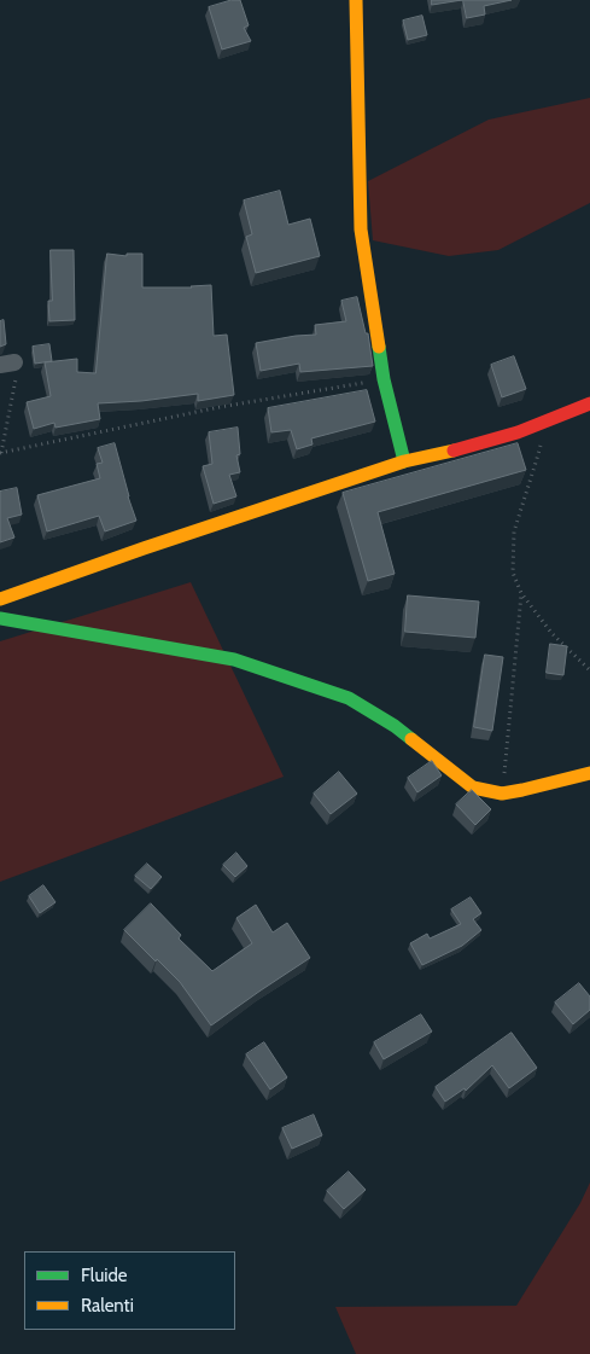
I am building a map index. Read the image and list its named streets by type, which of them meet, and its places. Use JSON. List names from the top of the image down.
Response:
{
  "legend": ["Fluide", "Ralenti"]
}
